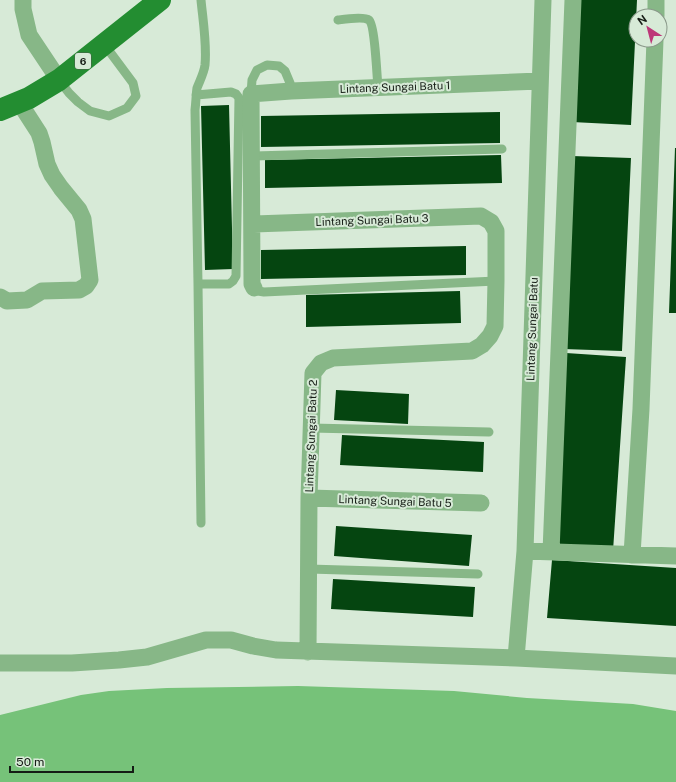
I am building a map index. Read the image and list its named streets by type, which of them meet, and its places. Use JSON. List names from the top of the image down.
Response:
{
  "streets": {
    "main road": ["6"],
    "street": [
      "Lintang Sungai Batu 1",
      "Lintang Sungai Batu 3",
      "Lintang Sungai Batu",
      "Lintang Sungai Batu 2",
      "Lintang Sungai Batu 5"
    ]
  },
  "crossings": [
    ["Lintang Sungai Batu 1", "Lintang Sungai Batu"],
    ["Lintang Sungai Batu 3", "Lintang Sungai Batu 2"],
    ["Lintang Sungai Batu 2", "Lintang Sungai Batu 5"]
  ],
  "scale_bar": "50 m",
  "north": "top left"
}
